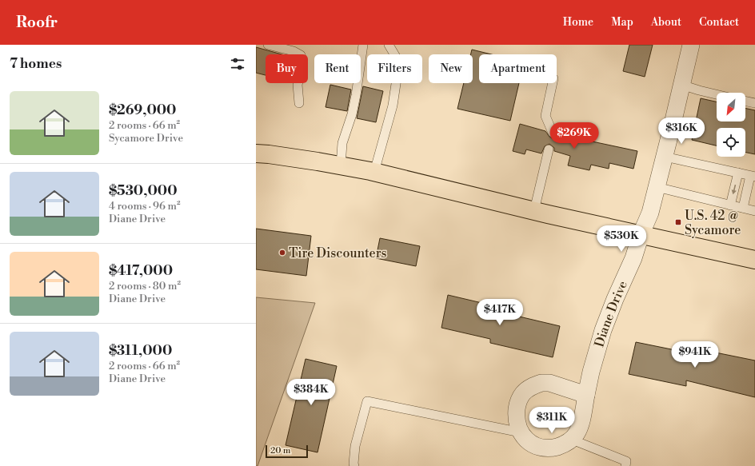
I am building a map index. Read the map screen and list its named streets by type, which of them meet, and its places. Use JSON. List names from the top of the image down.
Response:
{
  "streets": {
    "street": ["Diane Drive"]
  },
  "places": {
    "transit": ["U.S. 42 @ Sycamore"],
    "other": ["Tire Discounters"]
  },
  "scale_bar": "20 m",
  "north": "bottom left",
  "page": {
    "header": "Roofr",
    "nav": [
      "Home",
      "Map",
      "About",
      "Contact"
    ],
    "heading": "7 homes",
    "chip": [
      "Buy",
      "Rent",
      "Filters",
      "New",
      "Apartment"
    ],
    "list": [
      {
        "name": "$269,000",
        "note": "2 rooms · 66 m² · Sycamore Drive"
      },
      {
        "name": "$530,000",
        "note": "4 rooms · 96 m² · Diane Drive"
      },
      {
        "name": "$417,000",
        "note": "2 rooms · 80 m² · Diane Drive"
      },
      {
        "name": "$311,000",
        "note": "2 rooms · 66 m² · Diane Drive"
      }
    ],
    "price": [
      "$316K",
      "$269K",
      "$530K",
      "$417K",
      "$941K",
      "$384K",
      "$311K"
    ],
    "scale": "20 m"
  }
}
